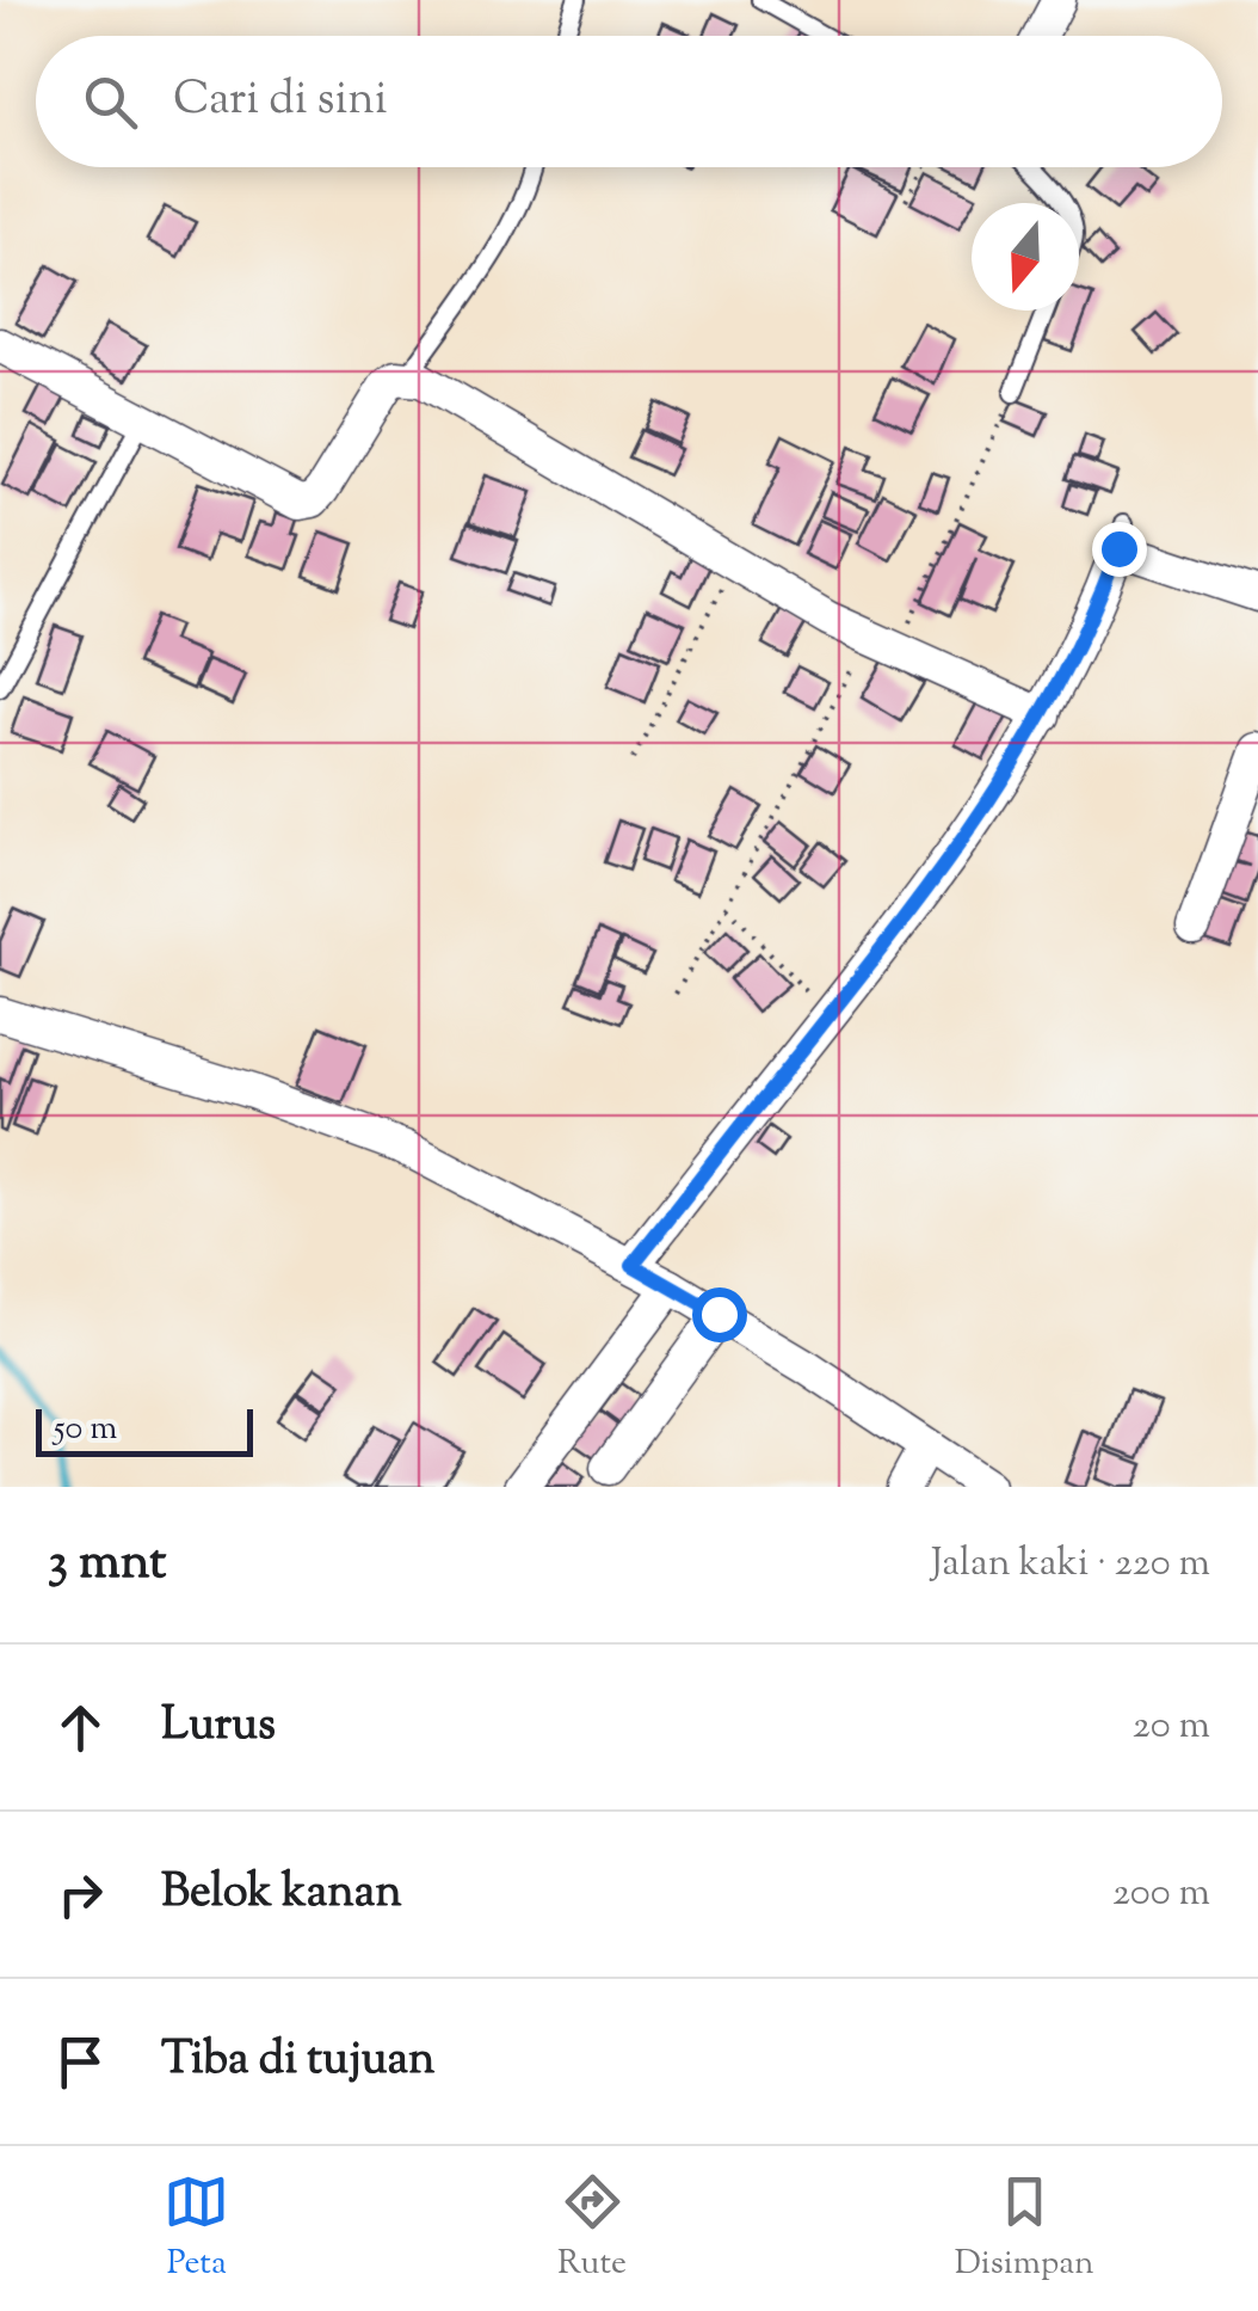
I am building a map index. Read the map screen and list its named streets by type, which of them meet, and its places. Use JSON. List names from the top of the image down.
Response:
{
  "scale_bar": "50 m",
  "north": "bottom",
  "page": {
    "search": "Cari di sini",
    "scale": "50 m",
    "heading": ["3 mnt", "Jalan kaki · 220 m"],
    "list": [
      ["Lurus", "20 m"],
      ["Belok kanan", "200 m"],
      "Tiba di tujuan"
    ],
    "nav": ["Peta", "Rute", "Disimpan"]
  }
}
